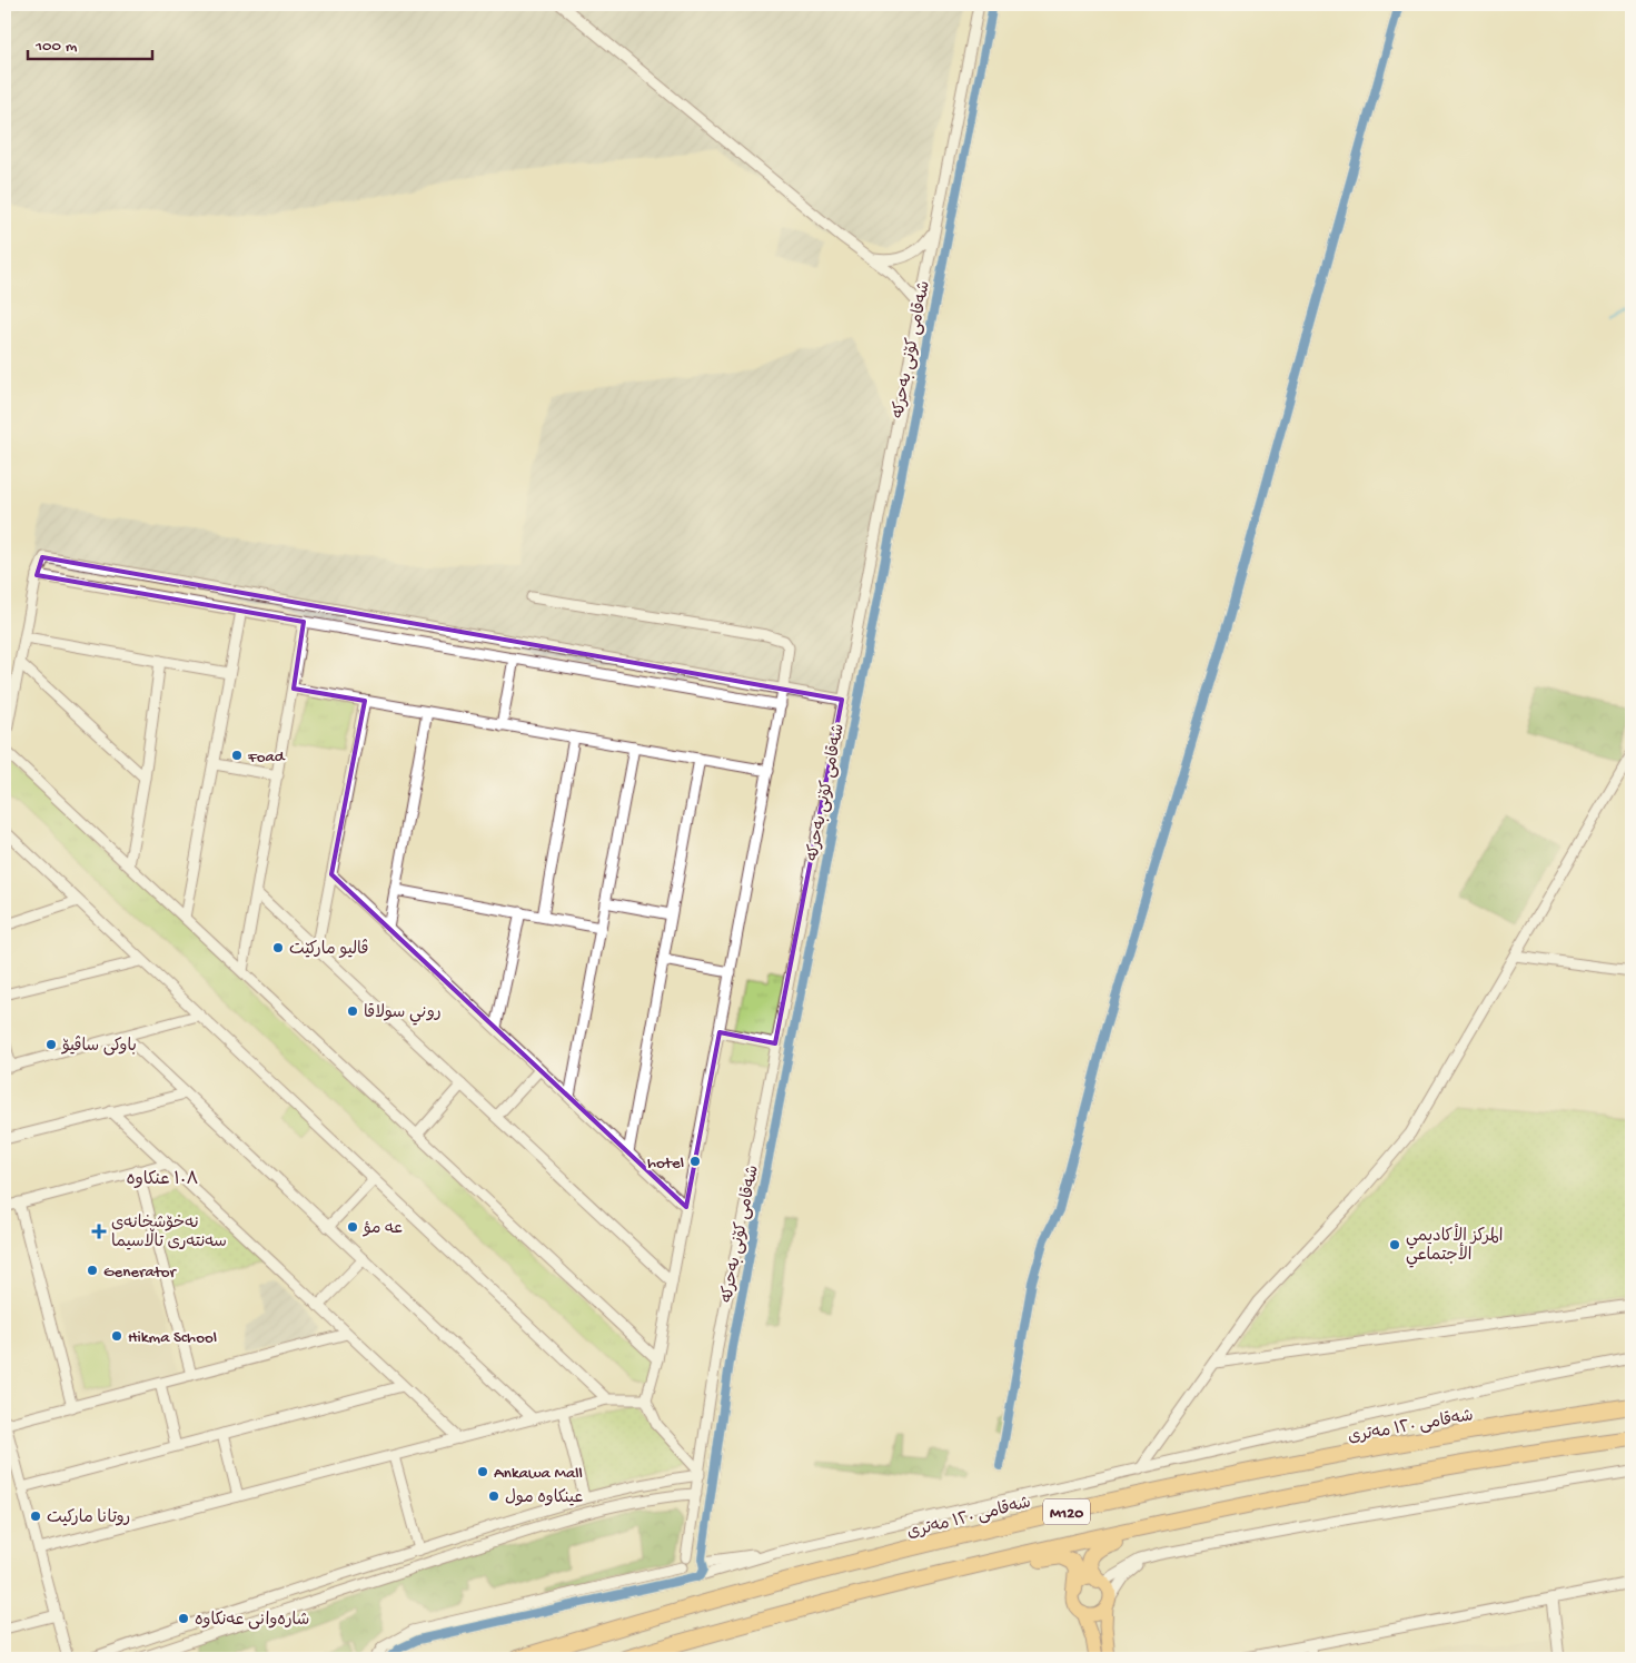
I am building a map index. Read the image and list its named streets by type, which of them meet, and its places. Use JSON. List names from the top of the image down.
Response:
{
  "streets": {
    "highway": ["شەقامی ١٢٠ مەتری", "M120"],
    "street": ["شەقامی کۆنی بەحرکە"]
  },
  "districts": ["١٠٨ عنکاوە"],
  "places": {
    "other": [
      "Foad",
      "ڤالیو مارکێت",
      "روني سولاقا",
      "باوکی ساڤیۆ",
      "hotel",
      "عه مؤ",
      "المركز الأكاديمي الأجتماعي",
      "Generator",
      "Hikma School",
      "Ankawa Mall",
      "عينكاوه مول",
      "روتانا ماركيت",
      "شارەوانی عەنکاوە"
    ],
    "health": ["نەخۆشخانەی سەنتەری تاڵاسیما"]
  },
  "scale_bar": "100 m"
}
